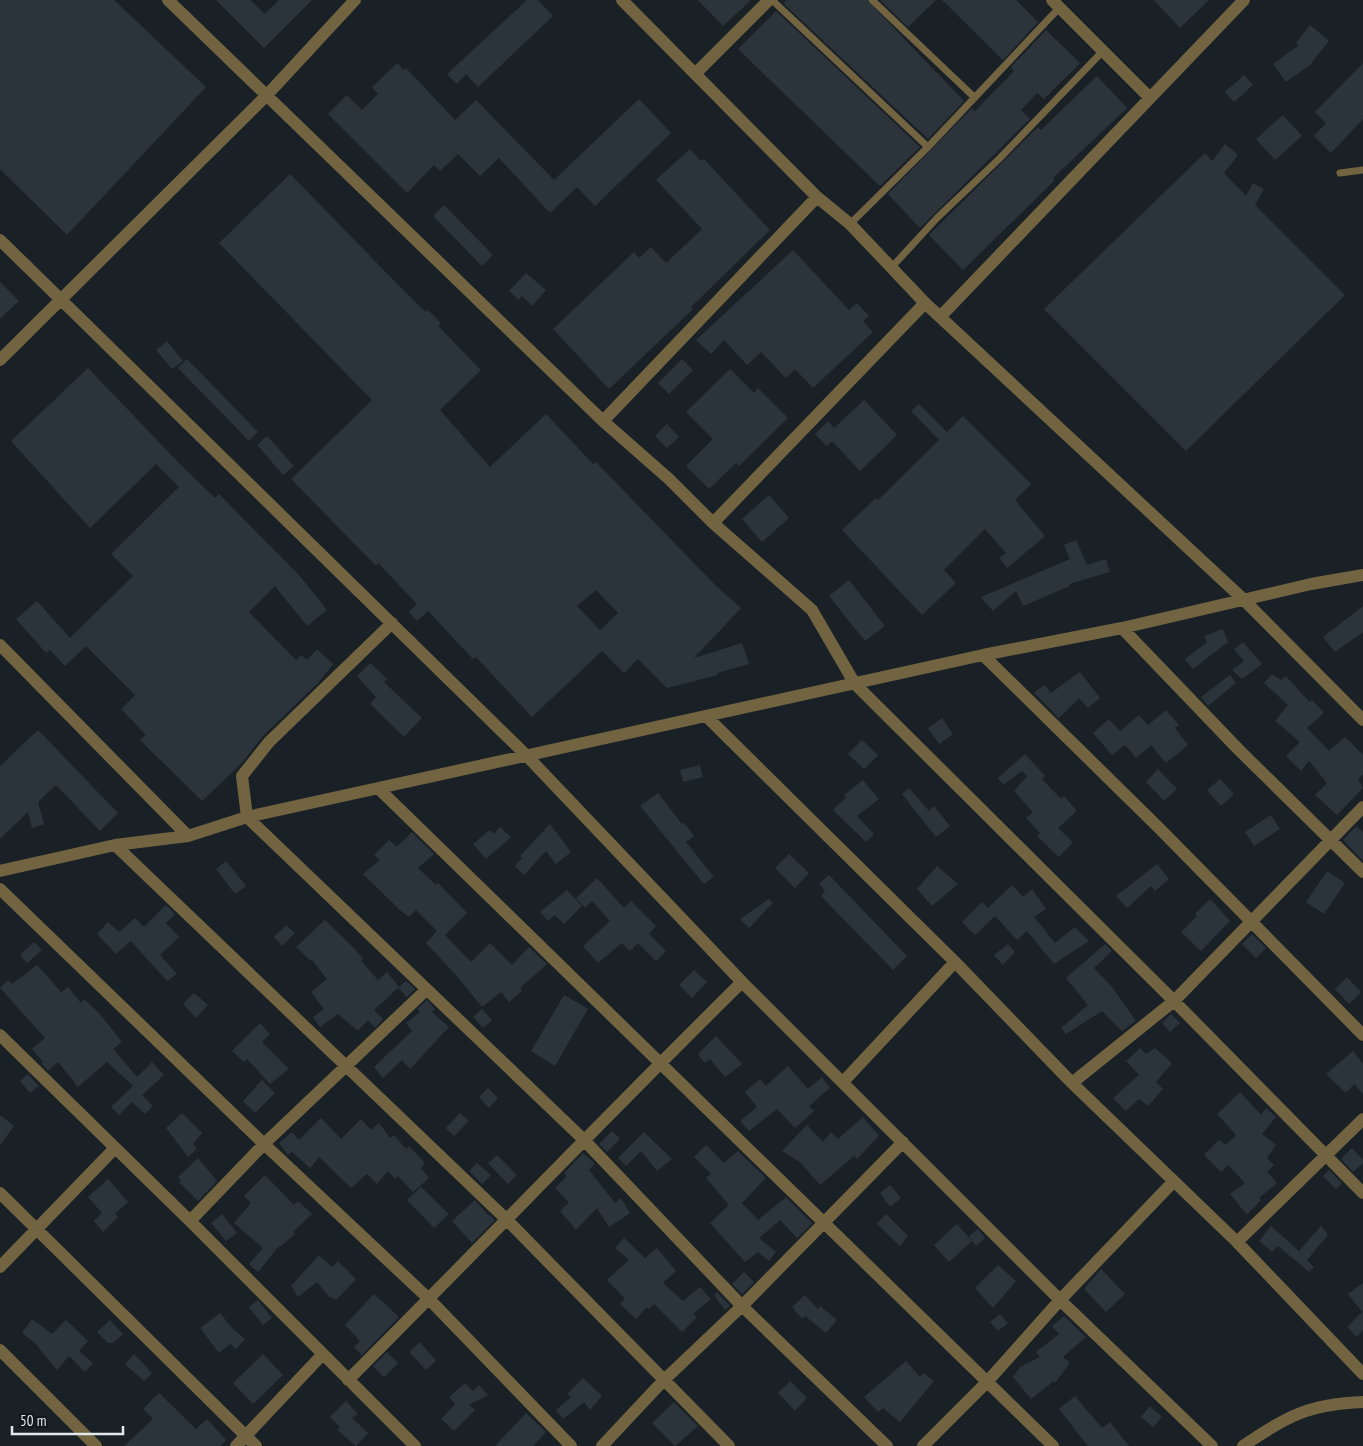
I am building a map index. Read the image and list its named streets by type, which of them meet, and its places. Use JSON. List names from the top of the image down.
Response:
{
  "scale_bar": "50 m"
}
